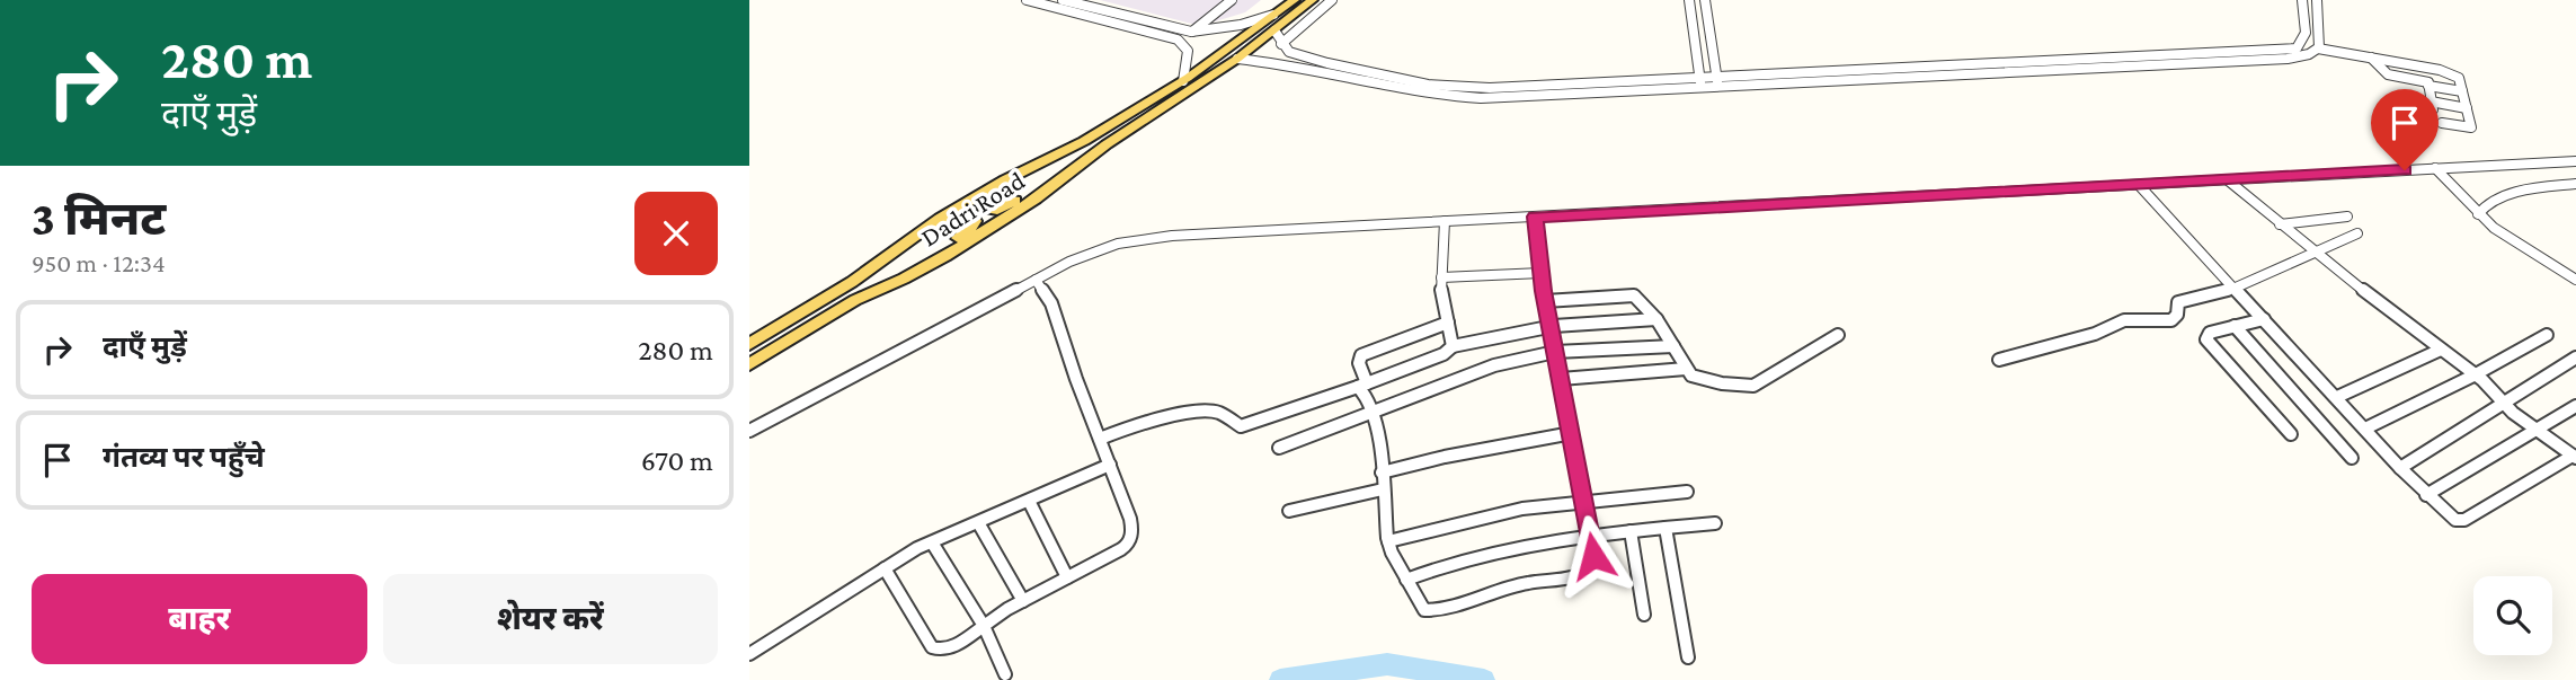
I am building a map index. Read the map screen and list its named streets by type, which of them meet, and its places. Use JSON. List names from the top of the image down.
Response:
{
  "streets": {
    "main road": ["Dadri Road"]
  },
  "page": {
    "turn": ["280 m", "दाएँ मुड़ें"],
    "heading": ["3 मिनट", "950 m · 12:34"],
    "list": [
      {
        "name": "दाएँ मुड़ें",
        "value": "280 m"
      },
      {
        "name": "गंतव्य पर पहुँचे",
        "value": "670 m"
      }
    ],
    "buttons": ["बाहर", "शेयर करें"]
  }
}
